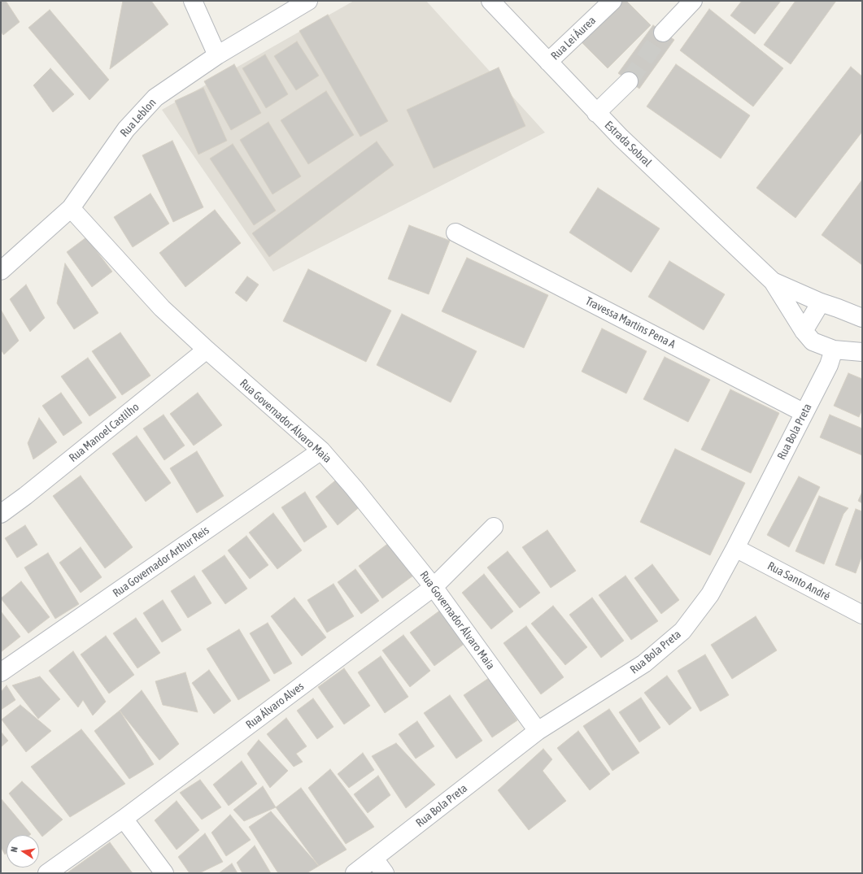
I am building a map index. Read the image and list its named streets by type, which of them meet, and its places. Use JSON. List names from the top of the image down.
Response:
{
  "streets": {
    "street": [
      "Rua Lei Áurea",
      "Rua Leblon",
      "Estrada Sobral",
      "Travessa Martins Pena A",
      "Rua Governador Álvaro Maia",
      "Rua Bola Preta",
      "Rua Manoel Castilho",
      "Rua Governador Arthur Reis",
      "Rua Santo André",
      "Rua Álvaro Alves"
    ]
  },
  "crossings": [
    ["Rua Lei Áurea", "Estrada Sobral"],
    ["Rua Leblon", "Rua Governador Álvaro Maia"],
    ["Estrada Sobral", "Rua Bola Preta"],
    ["Travessa Martins Pena A", "Rua Bola Preta"],
    ["Rua Governador Álvaro Maia", "Rua Bola Preta"],
    ["Rua Governador Álvaro Maia", "Rua Manoel Castilho"],
    ["Rua Governador Álvaro Maia", "Rua Governador Arthur Reis"],
    ["Rua Governador Álvaro Maia", "Rua Álvaro Alves"],
    ["Rua Bola Preta", "Rua Santo André"]
  ],
  "north": "left"
}
